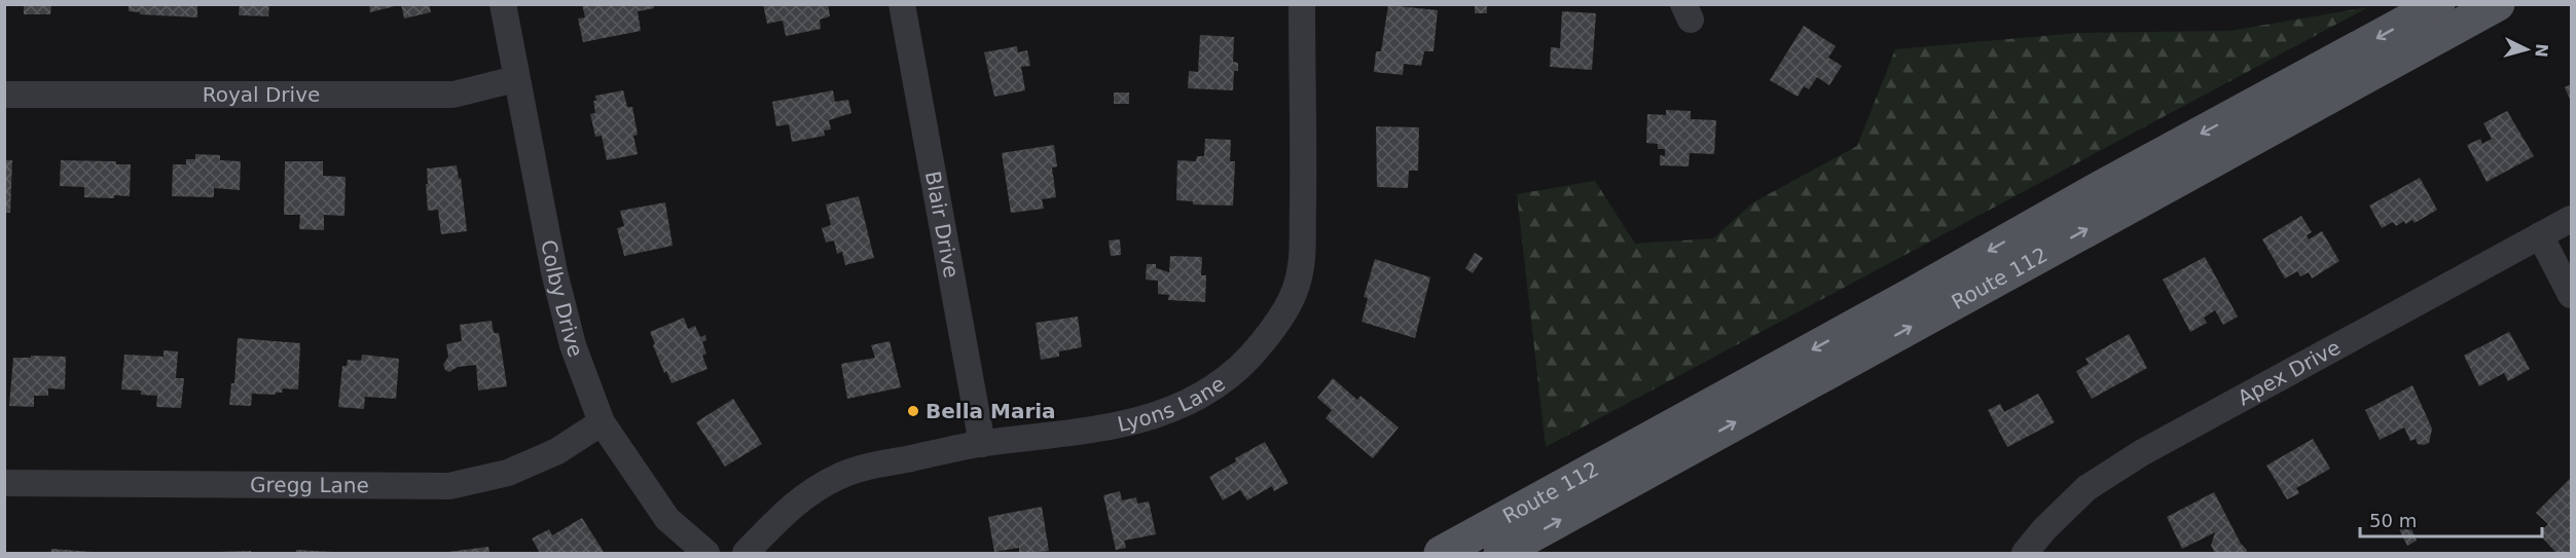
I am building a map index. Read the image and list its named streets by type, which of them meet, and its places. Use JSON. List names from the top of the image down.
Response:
{
  "streets": {
    "main road": ["Route 112"],
    "street": [
      "Royal Drive",
      "Blair Drive",
      "Colby Drive",
      "Apex Drive",
      "Lyons Lane",
      "Gregg Lane"
    ]
  },
  "crossings": [
    ["Royal Drive", "Colby Drive"],
    ["Blair Drive", "Lyons Lane"],
    ["Colby Drive", "Gregg Lane"]
  ],
  "places": ["Bella Maria"],
  "scale_bar": "50 m",
  "north": "right"
}
